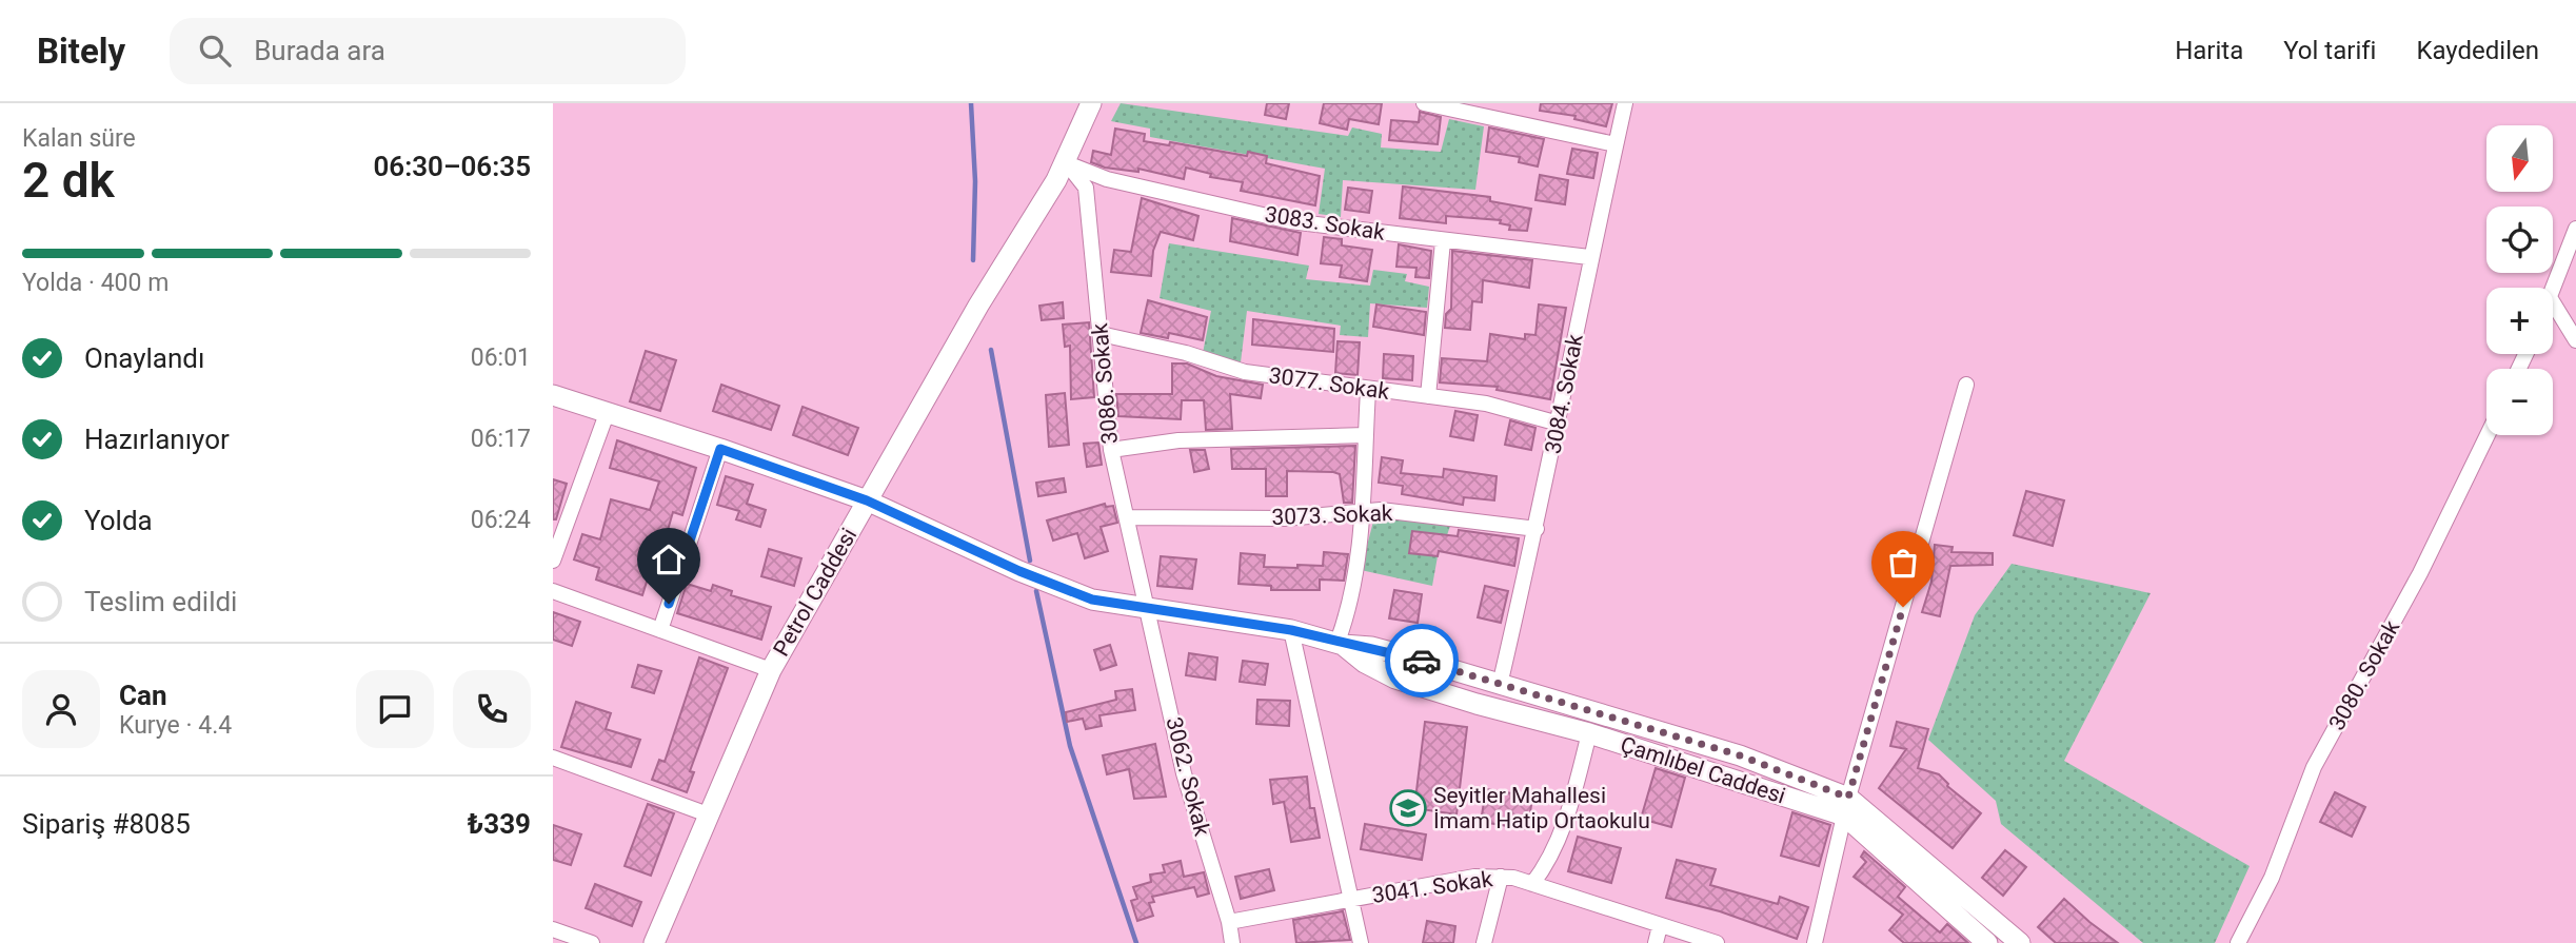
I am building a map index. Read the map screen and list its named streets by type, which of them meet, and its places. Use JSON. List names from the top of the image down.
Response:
{
  "streets": {
    "street": [
      "3083. Sokak",
      "3086. Sokak",
      "3077. Sokak",
      "3084. Sokak",
      "3073. Sokak",
      "Petrol Caddesi",
      "3080. Sokak",
      "Çamlıbel Caddesi",
      "3062. Sokak",
      "3041. Sokak"
    ]
  },
  "crossings": [
    ["3083. Sokak", "3086. Sokak"],
    ["3083. Sokak", "3084. Sokak"],
    ["3083. Sokak", "Petrol Caddesi"],
    ["3086. Sokak", "3077. Sokak"],
    ["3086. Sokak", "3073. Sokak"],
    ["3086. Sokak", "Petrol Caddesi"],
    ["3086. Sokak", "Çamlıbel Caddesi"],
    ["3086. Sokak", "3062. Sokak"],
    ["3077. Sokak", "3084. Sokak"],
    ["3084. Sokak", "3073. Sokak"],
    ["3084. Sokak", "Çamlıbel Caddesi"],
    ["Petrol Caddesi", "Çamlıbel Caddesi"],
    ["Çamlıbel Caddesi", "3062. Sokak"],
    ["3062. Sokak", "3041. Sokak"]
  ],
  "places": {
    "school or university": ["Seyitler Mahallesi İmam Hatip Ortaokulu"]
  },
  "north": "bottom",
  "page": {
    "header": "Bitely",
    "search": "Burada ara",
    "nav": ["Harita", "Yol tarifi", "Kaydedilen"],
    "heading": ["2 dk", "Kalan süre", "06:30–06:35"],
    "panel": [
      "Can",
      "Kurye · 4.4",
      "Sipariş #8085",
      "₺339"
    ],
    "map_buttons": ["+", "−"],
    "bar": "Yolda · 400 m",
    "list": [
      ["Onaylandı", "06:01"],
      ["Hazırlanıyor", "06:17"],
      ["Yolda", "06:24"],
      "Teslim edildi"
    ]
  }
}
